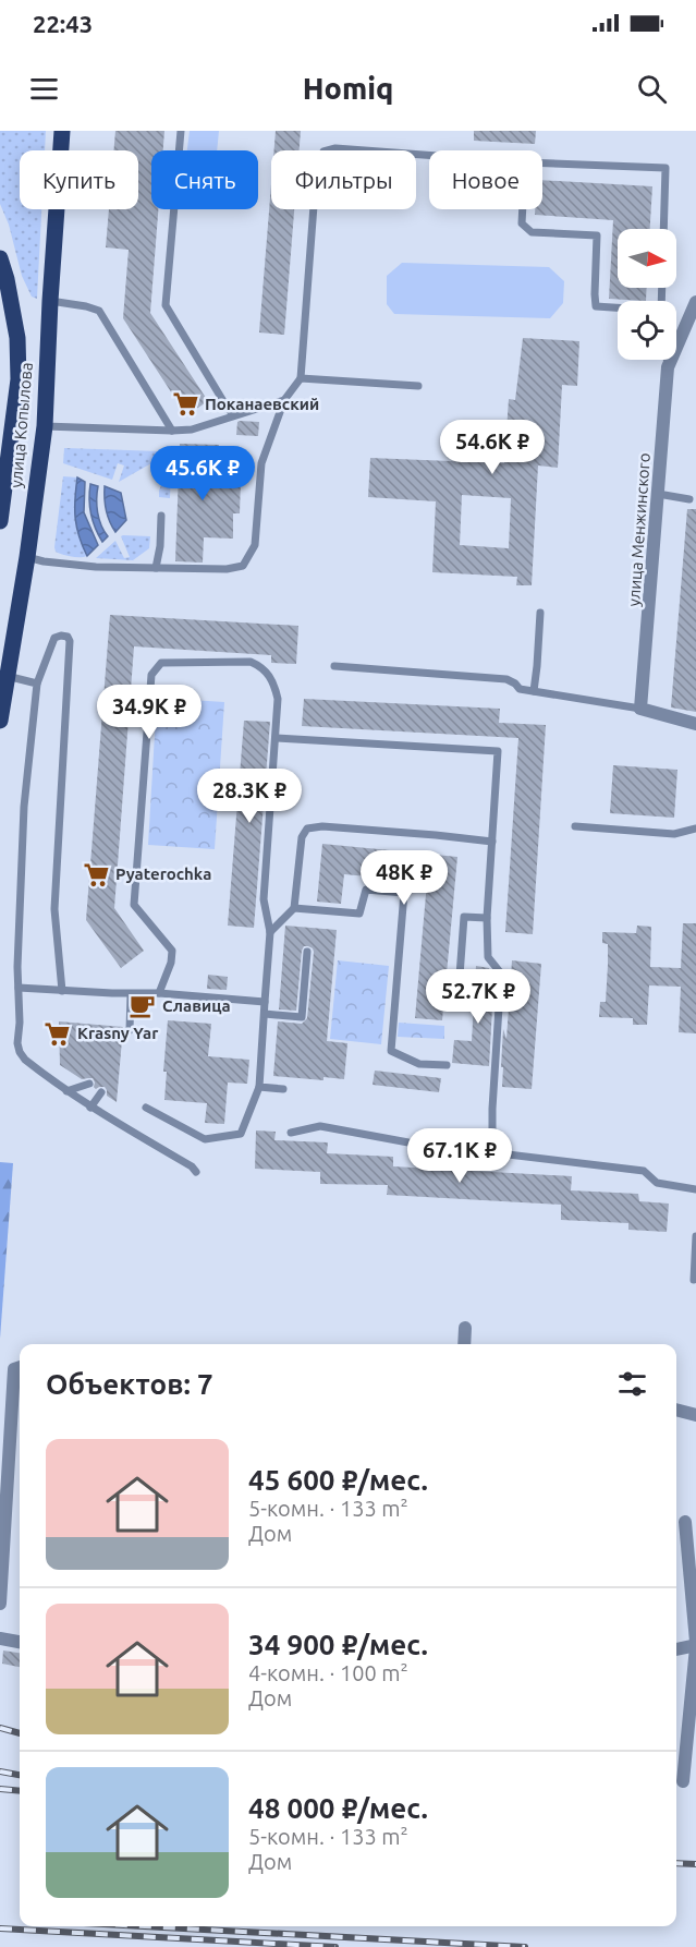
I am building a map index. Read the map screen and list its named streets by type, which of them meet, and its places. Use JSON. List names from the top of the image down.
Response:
{
  "streets": {
    "main road": ["улица Копылова"],
    "street": ["улица Менжинского"]
  },
  "places": {
    "supermarket": ["Поканаевский", "Pyaterochka", "Krasny Yar"],
    "cafe": ["Славица"]
  },
  "north": "right",
  "page": {
    "status": "22:43",
    "header": "Homiq",
    "chip": [
      "Купить",
      "Снять",
      "Фильтры",
      "Новое"
    ],
    "price": [
      "54.6K ₽",
      "45.6K ₽",
      "34.9K ₽",
      "28.3K ₽",
      "48K ₽",
      "52.7K ₽",
      "67.1K ₽"
    ],
    "heading": "Объектов: 7",
    "list": [
      {
        "name": "45 600 ₽/мес.",
        "note": "5-комн. · 133 m² · Дом"
      },
      {
        "name": "34 900 ₽/мес.",
        "note": "4-комн. · 100 m² · Дом"
      },
      {
        "name": "48 000 ₽/мес.",
        "note": "5-комн. · 133 m² · Дом"
      }
    ]
  }
}
